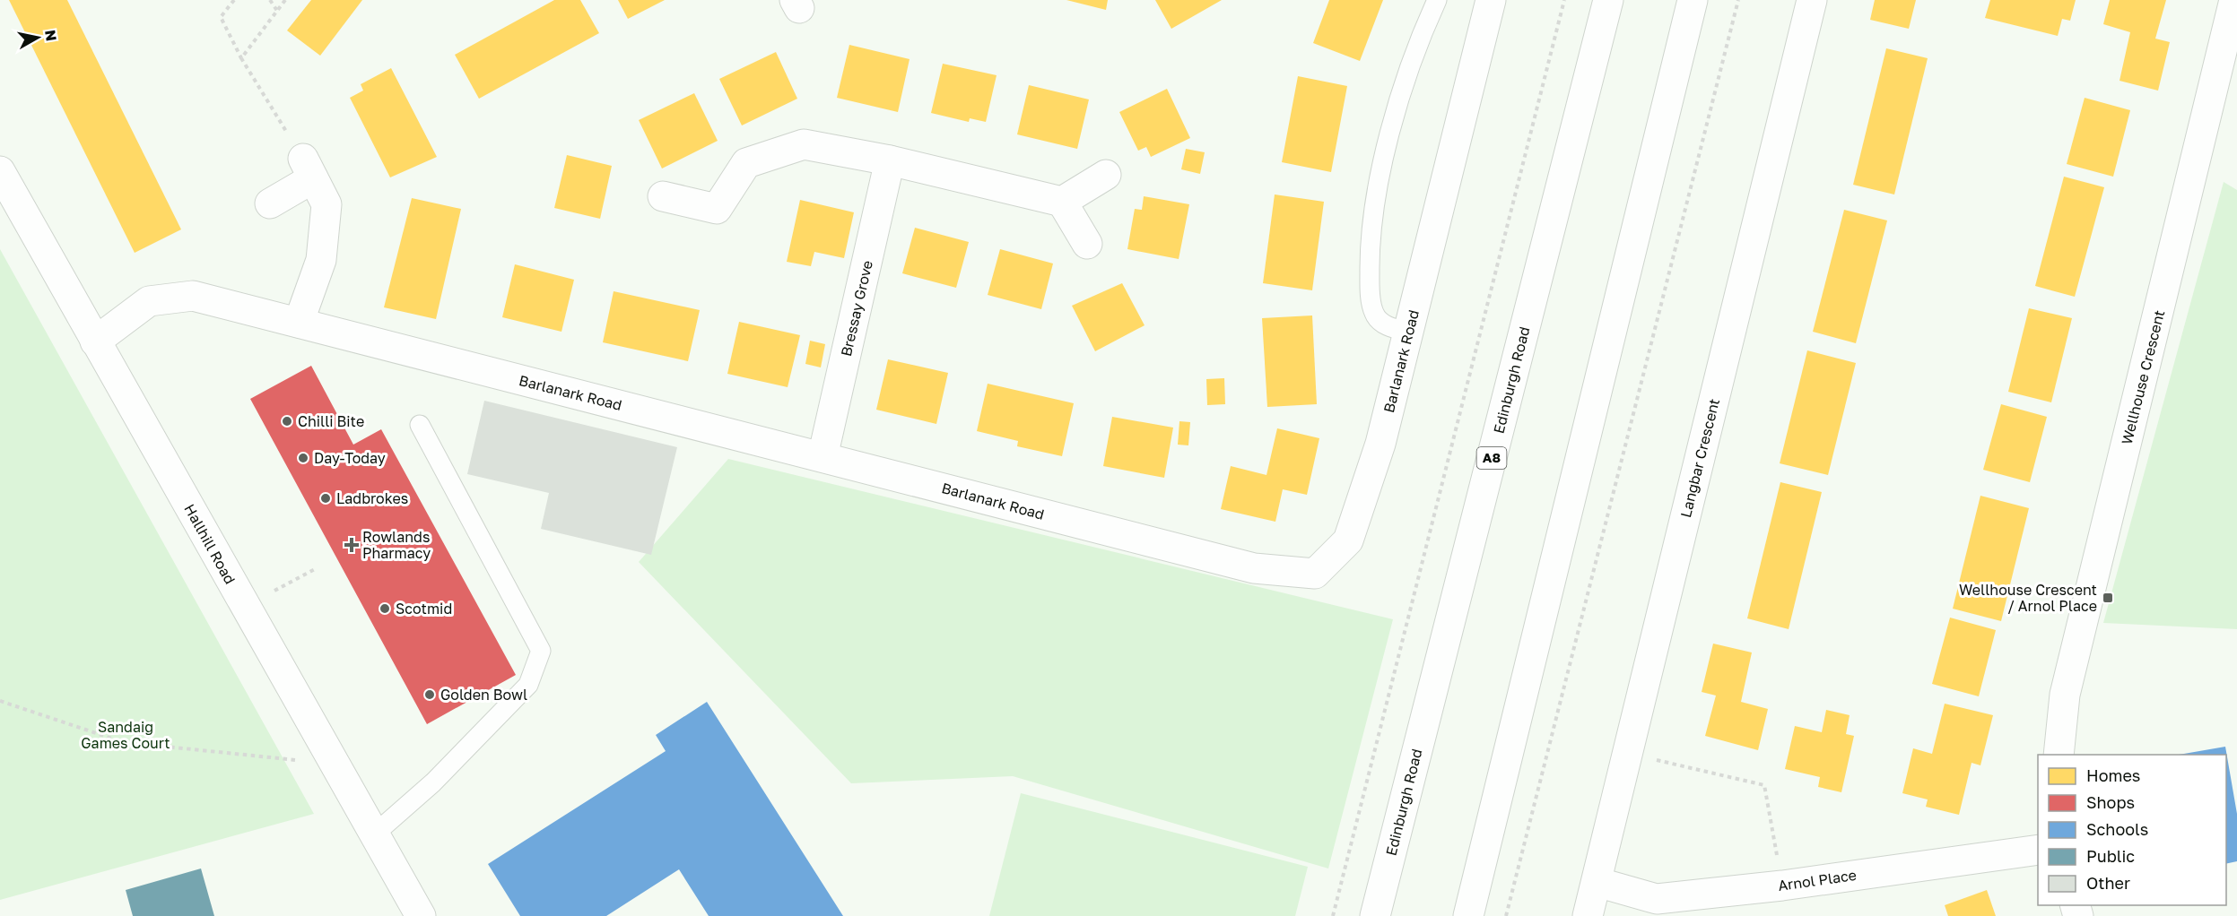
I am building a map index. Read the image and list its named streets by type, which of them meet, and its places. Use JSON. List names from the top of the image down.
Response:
{
  "streets": {
    "street": [
      "Bressay Grove",
      "Barlanark Road",
      "Wellhouse Crescent",
      "Edinburgh Road",
      "A8",
      "Langbar Crescent",
      "Hallhill Road",
      "Arnol Place"
    ]
  },
  "crossings": [
    ["Bressay Grove", "Barlanark Road"],
    ["Barlanark Road", "Hallhill Road"],
    ["Langbar Crescent", "Arnol Place"]
  ],
  "parks": ["Sandaig Games Court"],
  "places": {
    "other": [
      "Chilli Bite",
      "Day-Today",
      "Ladbrokes",
      "Scotmid",
      "Golden Bowl"
    ],
    "health": ["Rowlands Pharmacy"],
    "transit": ["Wellhouse Crescent / Arnol Place"]
  },
  "legend": [
    "Homes",
    "Shops",
    "Schools",
    "Public",
    "Other"
  ],
  "north": "right"
}
